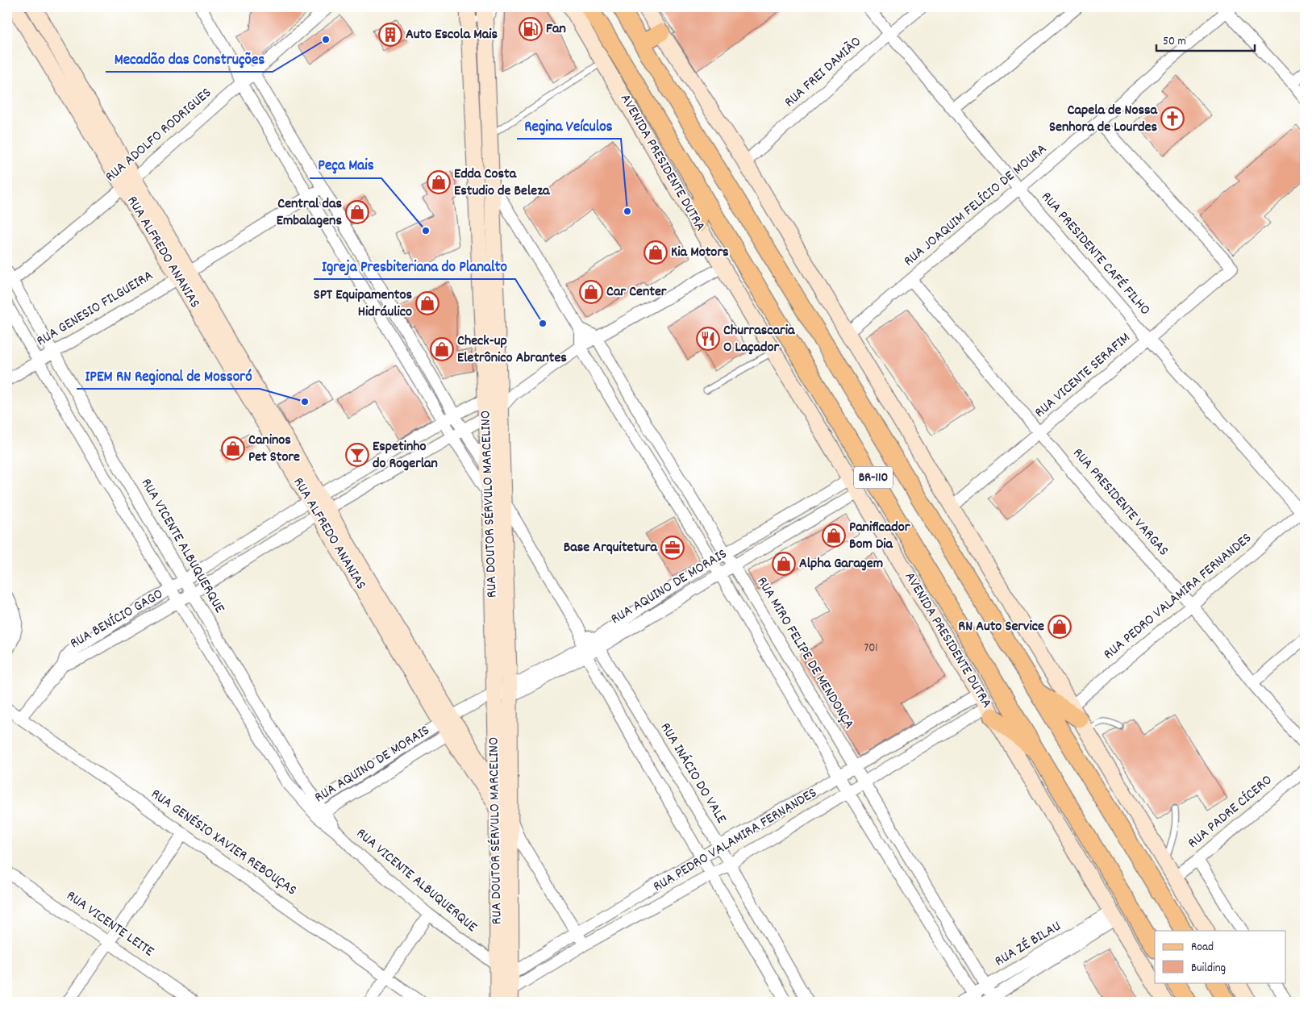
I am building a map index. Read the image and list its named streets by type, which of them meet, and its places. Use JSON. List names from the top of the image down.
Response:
{
  "streets": {
    "main road": [
      "AVENIDA PRESIDENTE DUTRA",
      "RUA ALFREDO ANANIAS",
      "BR-110",
      "RUA DOUTOR SÉRVULO MARCELINO"
    ],
    "street": [
      "RUA FREI DAMIÃO",
      "RUA ADOLFO RODRIGUES",
      "RUA JOAQUIM FELÍCIO DE MOURA",
      "RUA PRESIDENTE CAFÉ FILHO",
      "RUA GENESIO FILGUEIRA",
      "RUA VICENTE SERAFIM",
      "RUA PRESIDENTE VARGAS",
      "RUA VICENTE ALBUQUERQUE",
      "RUA AQUINO DE MORAIS",
      "RUA PEDRO VALAMIRA FERNANDES",
      "RUA BENÍCIO GAGO",
      "RUA MIRO FELIPE DE MENDONÇA",
      "RUA INÁCIO DO VALE",
      "RUA PADRE CÍCERO",
      "RUA GENÉSIO XAVIER REBOUÇAS",
      "RUA VICENTE LEITE",
      "RUA ZÉ BILAU"
    ]
  },
  "crossings": [
    ["RUA FREI DAMIÃO", "RUA PRESIDENTE CAFÉ FILHO"],
    ["RUA ADOLFO RODRIGUES", "RUA ALFREDO ANANIAS"],
    ["RUA ADOLFO RODRIGUES", "RUA VICENTE ALBUQUERQUE"],
    ["RUA ADOLFO RODRIGUES", "RUA INÁCIO DO VALE"],
    ["AVENIDA PRESIDENTE DUTRA", "RUA AQUINO DE MORAIS"],
    ["AVENIDA PRESIDENTE DUTRA", "RUA PEDRO VALAMIRA FERNANDES"],
    ["AVENIDA PRESIDENTE DUTRA", "RUA BENÍCIO GAGO"],
    ["AVENIDA PRESIDENTE DUTRA", "RUA ZÉ BILAU"],
    ["RUA JOAQUIM FELÍCIO DE MOURA", "RUA PRESIDENTE CAFÉ FILHO"],
    ["RUA JOAQUIM FELÍCIO DE MOURA", "RUA VICENTE SERAFIM"],
    ["RUA JOAQUIM FELÍCIO DE MOURA", "RUA PRESIDENTE VARGAS"],
    ["RUA ALFREDO ANANIAS", "RUA GENESIO FILGUEIRA"],
    ["RUA ALFREDO ANANIAS", "RUA DOUTOR SÉRVULO MARCELINO"],
    ["RUA ALFREDO ANANIAS", "RUA AQUINO DE MORAIS"],
    ["RUA ALFREDO ANANIAS", "RUA BENÍCIO GAGO"],
    ["RUA PRESIDENTE CAFÉ FILHO", "RUA VICENTE SERAFIM"],
    ["RUA PRESIDENTE CAFÉ FILHO", "RUA PEDRO VALAMIRA FERNANDES"],
    ["RUA GENESIO FILGUEIRA", "RUA VICENTE ALBUQUERQUE"],
    ["RUA GENESIO FILGUEIRA", "RUA INÁCIO DO VALE"],
    ["RUA VICENTE SERAFIM", "RUA PRESIDENTE VARGAS"],
    ["RUA PRESIDENTE VARGAS", "RUA PEDRO VALAMIRA FERNANDES"],
    ["RUA DOUTOR SÉRVULO MARCELINO", "RUA VICENTE ALBUQUERQUE"],
    ["RUA DOUTOR SÉRVULO MARCELINO", "RUA AQUINO DE MORAIS"],
    ["RUA DOUTOR SÉRVULO MARCELINO", "RUA PEDRO VALAMIRA FERNANDES"],
    ["RUA DOUTOR SÉRVULO MARCELINO", "RUA BENÍCIO GAGO"],
    ["RUA DOUTOR SÉRVULO MARCELINO", "RUA INÁCIO DO VALE"],
    ["RUA VICENTE ALBUQUERQUE", "RUA AQUINO DE MORAIS"],
    ["RUA VICENTE ALBUQUERQUE", "RUA BENÍCIO GAGO"],
    ["RUA AQUINO DE MORAIS", "RUA MIRO FELIPE DE MENDONÇA"],
    ["RUA AQUINO DE MORAIS", "RUA INÁCIO DO VALE"],
    ["RUA PEDRO VALAMIRA FERNANDES", "RUA MIRO FELIPE DE MENDONÇA"],
    ["RUA PEDRO VALAMIRA FERNANDES", "RUA INÁCIO DO VALE"],
    ["RUA BENÍCIO GAGO", "RUA MIRO FELIPE DE MENDONÇA"],
    ["RUA BENÍCIO GAGO", "RUA INÁCIO DO VALE"],
    ["RUA MIRO FELIPE DE MENDONÇA", "RUA ZÉ BILAU"]
  ],
  "places": {
    "fuel station": ["Fan"],
    "building": ["Auto Escola Mais"],
    "other": [
      "Mecadão das Construções",
      "Regina Veículos",
      "Peça Mais",
      "Igreja Presbiteriana do Planalto",
      "IPEM RN Regional de Mossoró"
    ],
    "church": ["Capela de Nossa Senhora de Lourdes"],
    "shop": [
      "Edda Costa Estudio de Beleza",
      "Central das Embalagens",
      "Kia Motors",
      "Car Center",
      "SPT Equipamentos Hidráulico",
      "Check-up Eletrônico Abrantes",
      "Caninos Pet Store",
      "Panificador Bom Dia",
      "Alpha Garagem",
      "RN Auto Service"
    ],
    "restaurant": ["Churrascaria O Laçador"],
    "bar": ["Espetinho do Rogerlan"],
    "office": ["Base Arquitetura"]
  },
  "house_numbers": ["701"],
  "legend": ["Road", "Building"],
  "scale_bar": "50 m"
}
